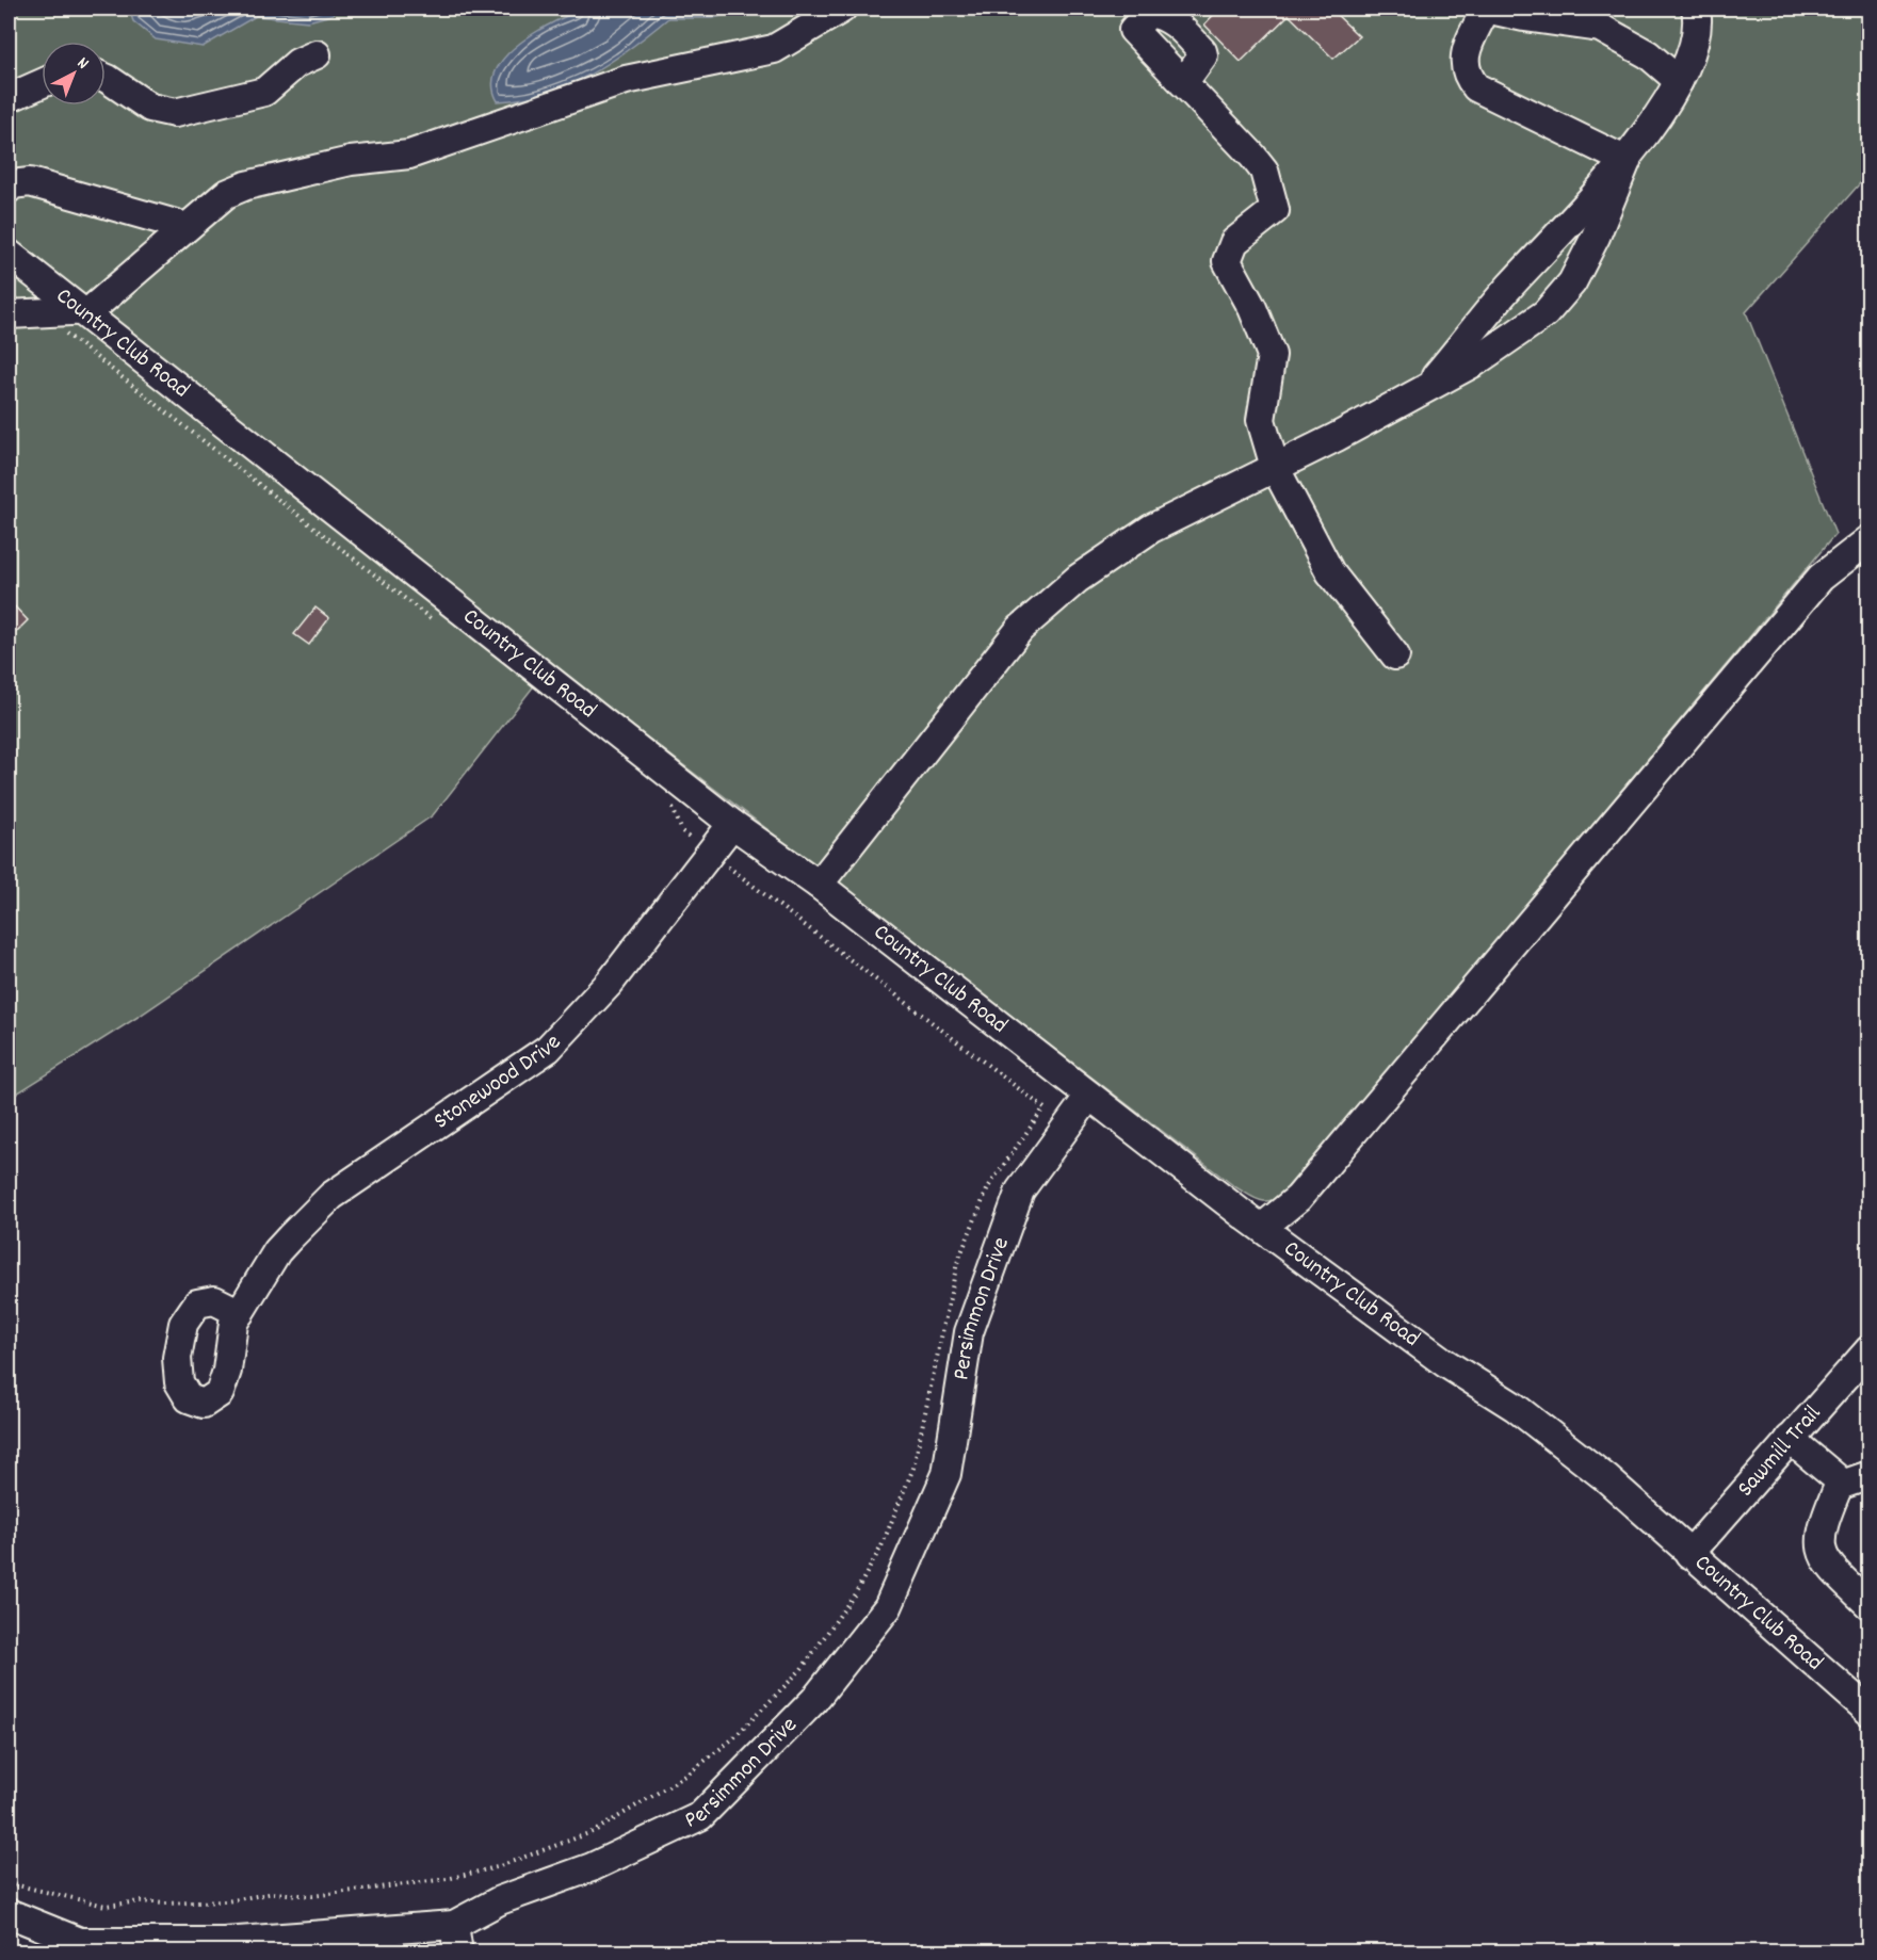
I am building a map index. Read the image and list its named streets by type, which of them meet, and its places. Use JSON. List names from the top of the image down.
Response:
{
  "streets": {
    "street": [
      "Country Club Road",
      "Stonewood Drive",
      "Persimmon Drive",
      "Sawmill Trail"
    ]
  },
  "crossings": [
    ["Country Club Road", "Stonewood Drive"],
    ["Country Club Road", "Persimmon Drive"],
    ["Country Club Road", "Sawmill Trail"]
  ],
  "north": "top right"
}
